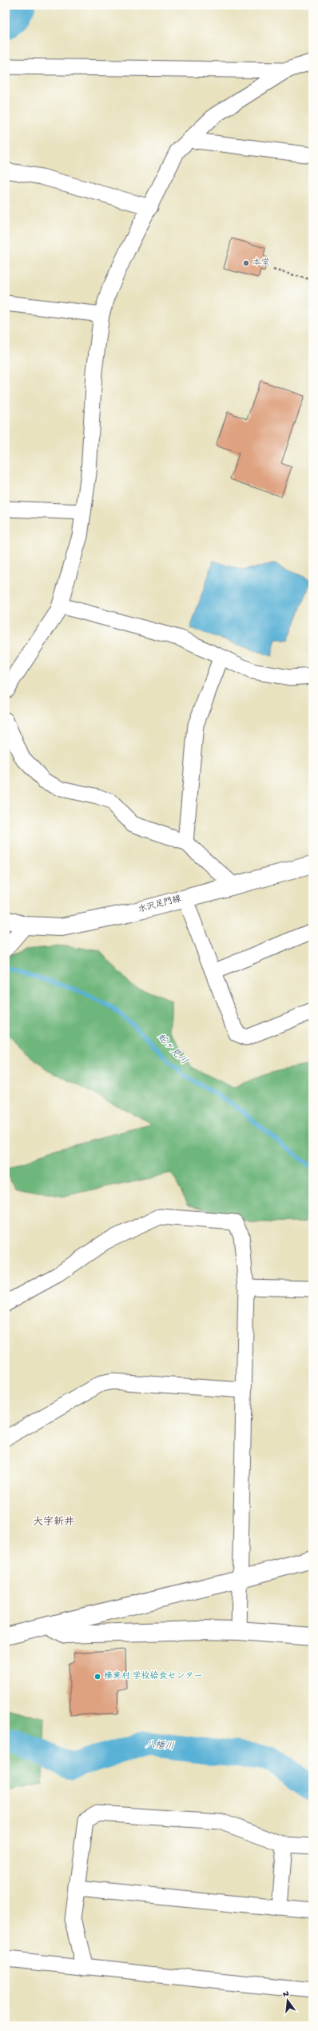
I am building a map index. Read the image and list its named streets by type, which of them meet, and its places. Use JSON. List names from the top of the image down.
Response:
{
  "streets": {
    "street": ["水沢足門線"]
  },
  "districts": ["大字新井"],
  "water": ["蛇ヶ見川", "八幡川"],
  "places": ["本堂", "榛東村 学校給食センター"],
  "north": "top"
}
